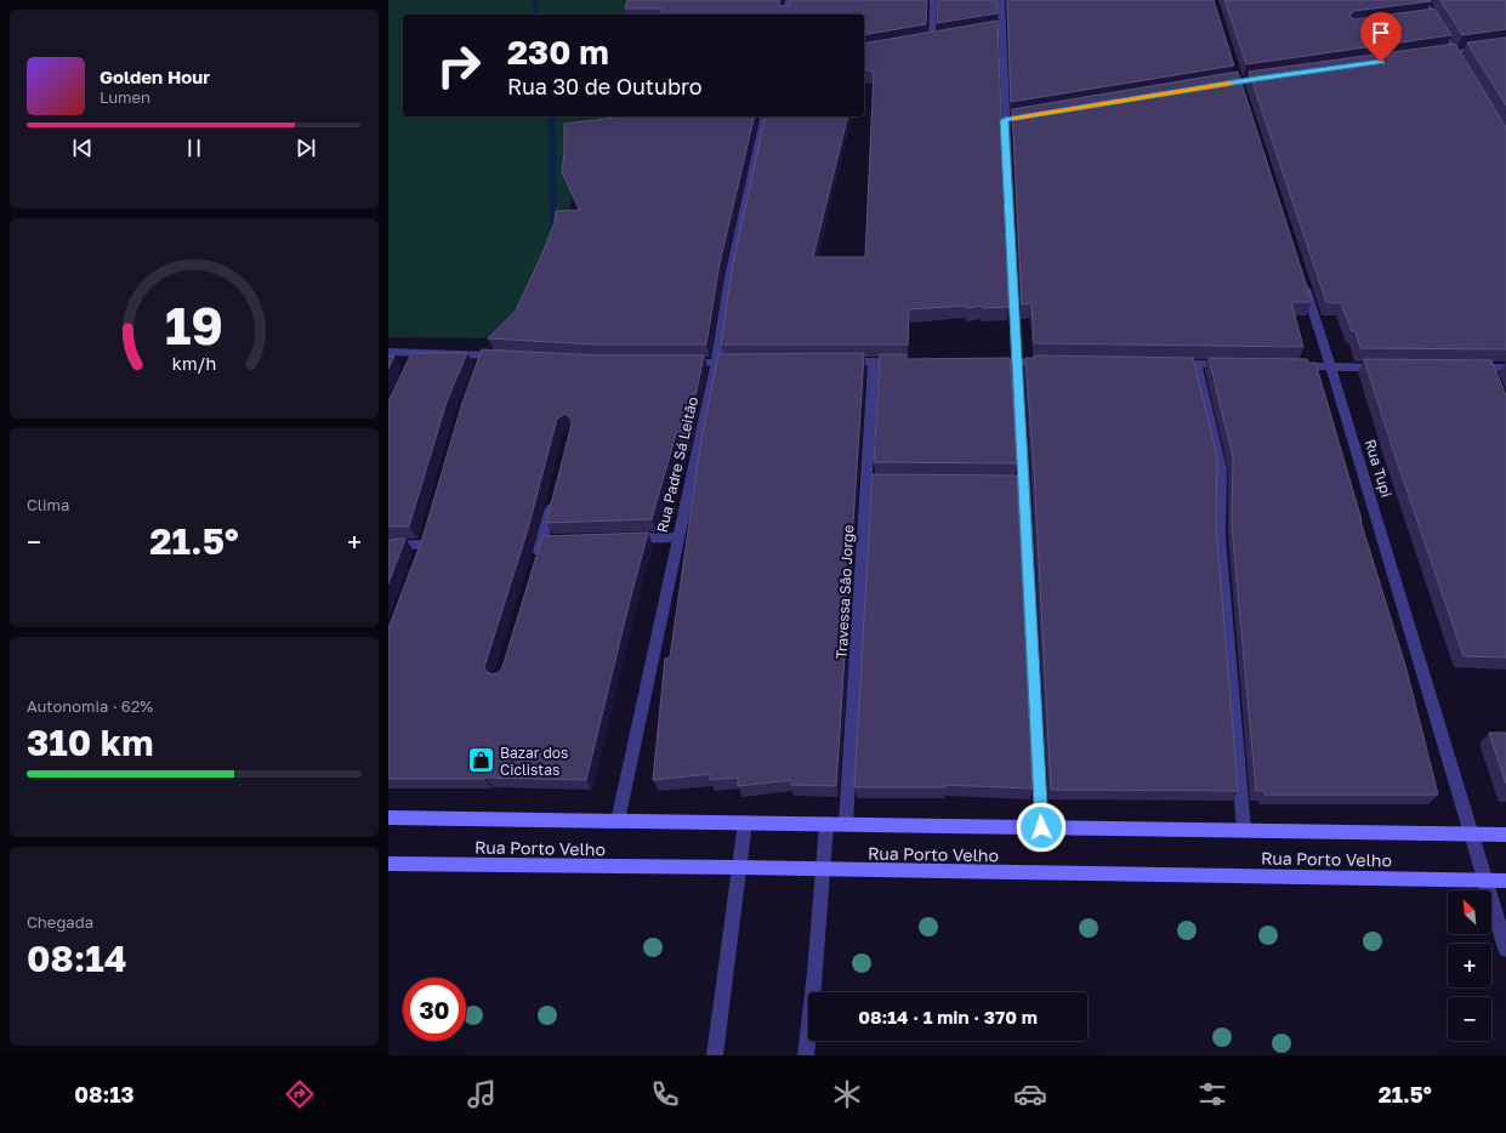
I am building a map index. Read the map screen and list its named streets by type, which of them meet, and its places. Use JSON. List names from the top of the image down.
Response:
{
  "streets": {
    "main road": ["Rua Porto Velho"],
    "street": ["Rua Padre Sá Leitão", "Rua Tupi", "Travessa São Jorge"]
  },
  "crossings": [
    ["Rua Padre Sá Leitão", "Rua Porto Velho"],
    ["Rua Tupi", "Rua Porto Velho"],
    ["Travessa São Jorge", "Rua Porto Velho"]
  ],
  "places": {
    "shop": ["Bazar dos Ciclistas"]
  },
  "north": "top left",
  "page": {
    "turn": ["230 m", "Rua 30 de Outubro"],
    "song": ["Golden Hour", "Lumen"],
    "tile": [
      "Clima",
      ["Autonomia · 62%", "310 km"],
      ["Chegada", "08:14"]
    ],
    "heat": ["−", "21.5°", "+"],
    "map_buttons": ["+", "−"],
    "limit": "30",
    "trip": "08:14 · 1 min · 370 m",
    "tabs": ["08:13", "21.5°"],
    "gauge": ["19", "km/h"]
  }
}
